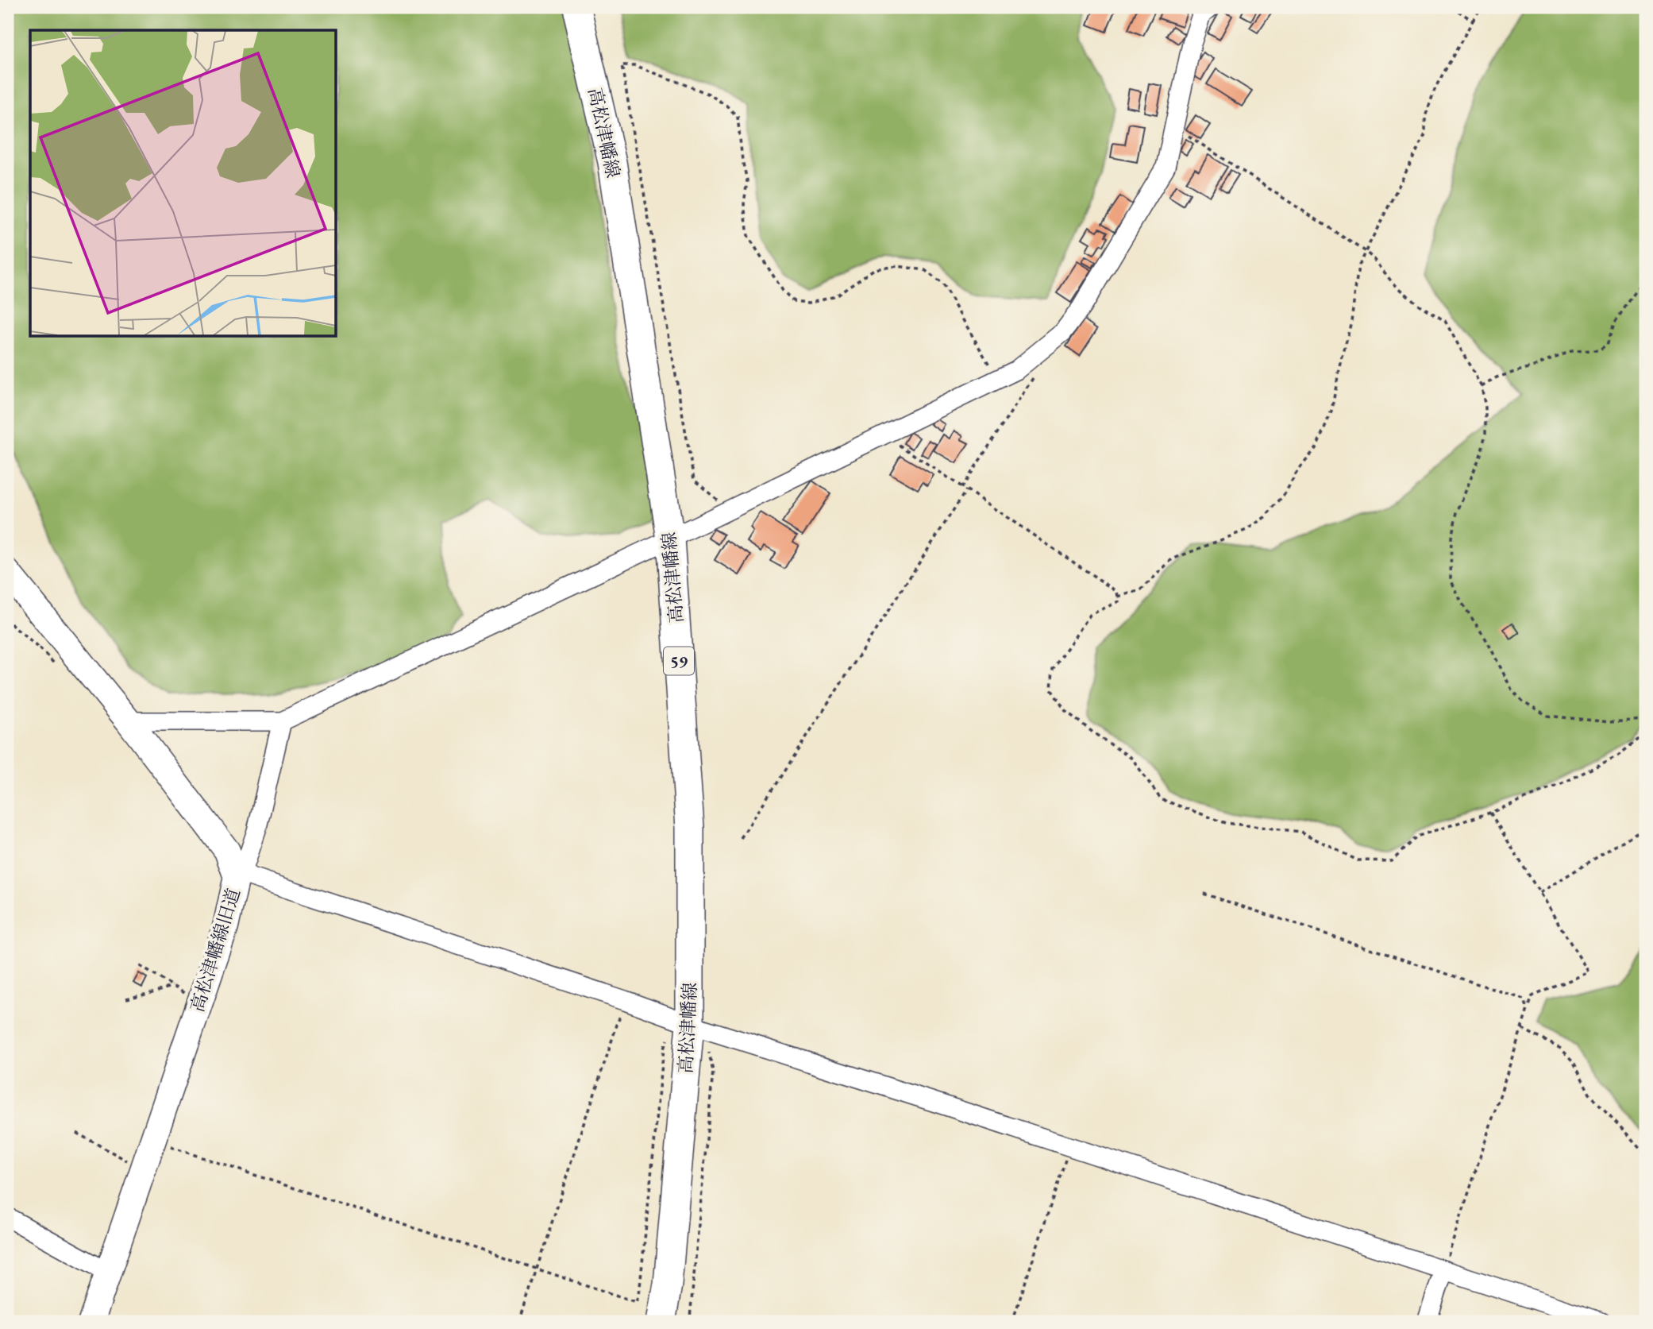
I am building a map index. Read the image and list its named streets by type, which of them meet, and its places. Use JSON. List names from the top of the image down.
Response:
{
  "streets": {
    "main road": ["高松津幡線", "59"],
    "street": ["高松津幡線旧道"]
  }
}
